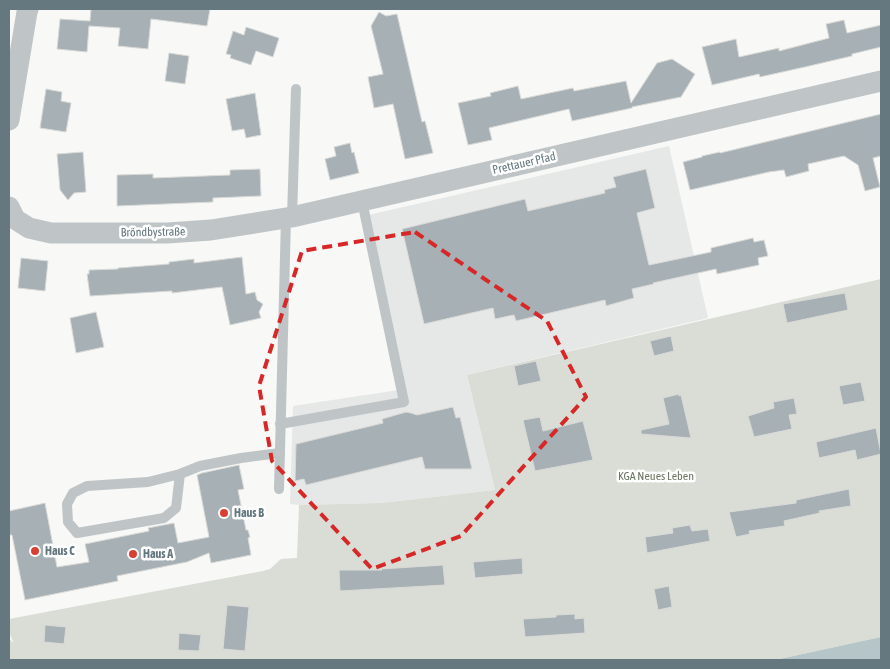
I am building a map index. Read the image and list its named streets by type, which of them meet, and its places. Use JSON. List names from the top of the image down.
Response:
{
  "streets": {
    "street": ["Prettauer Pfad", "Bröndbystraße"]
  },
  "crossings": [
    ["Prettauer Pfad", "Bröndbystraße"]
  ],
  "parks": ["KGA Neues Leben"],
  "places": ["Haus B", "Haus C", "Haus A"]
}
